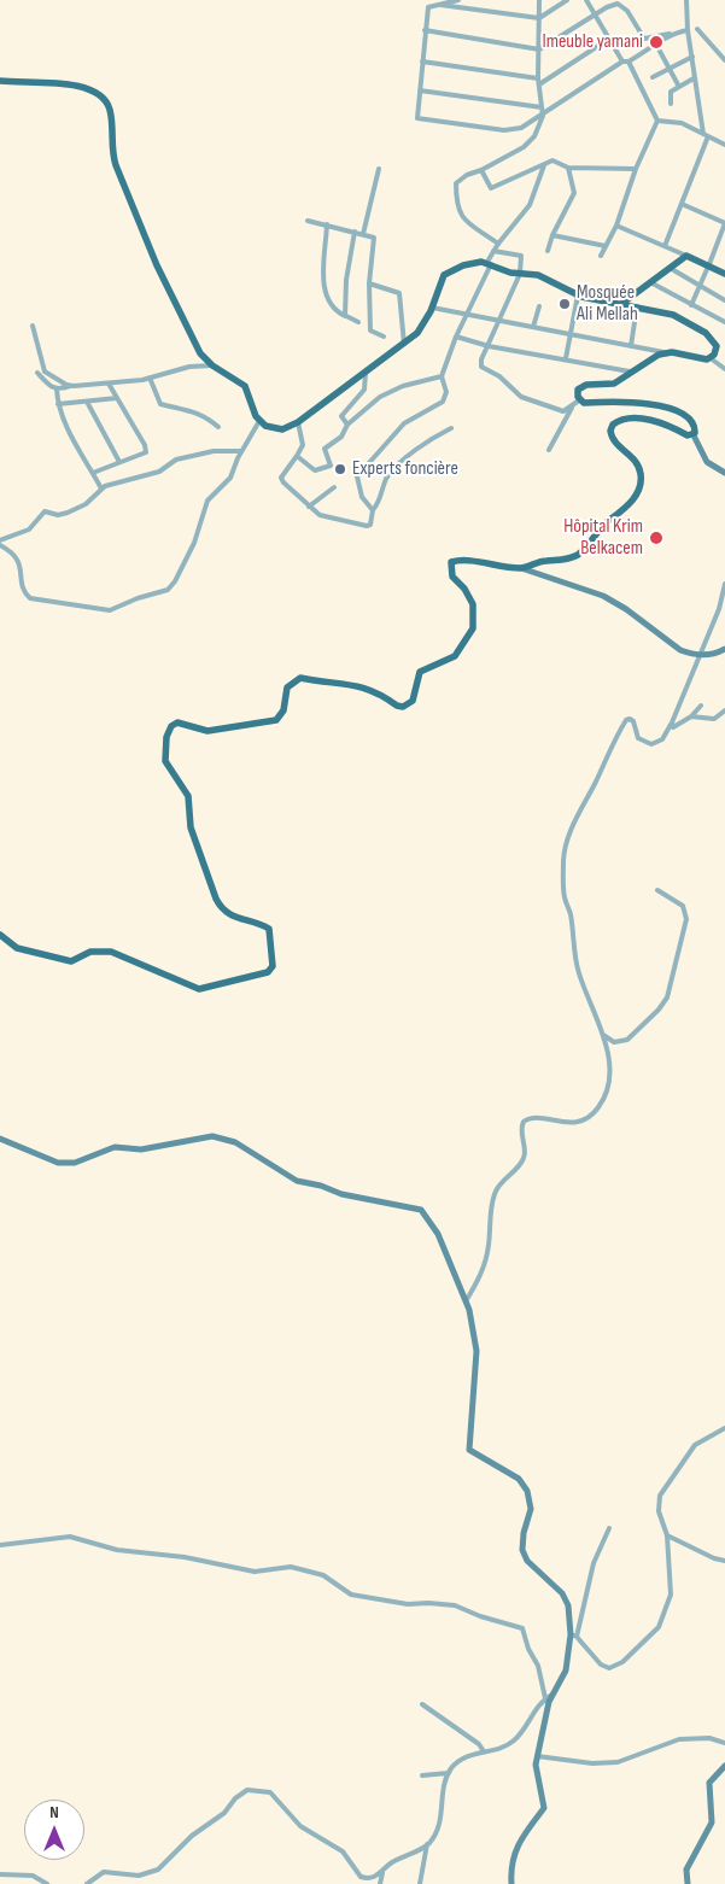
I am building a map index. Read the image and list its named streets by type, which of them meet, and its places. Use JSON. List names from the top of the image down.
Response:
{
  "places": [
    "Imeuble yamani",
    "Mosquée Ali Mellah",
    "Experts foncière",
    "Hôpital Krim Belkacem"
  ],
  "north": "top"
}
